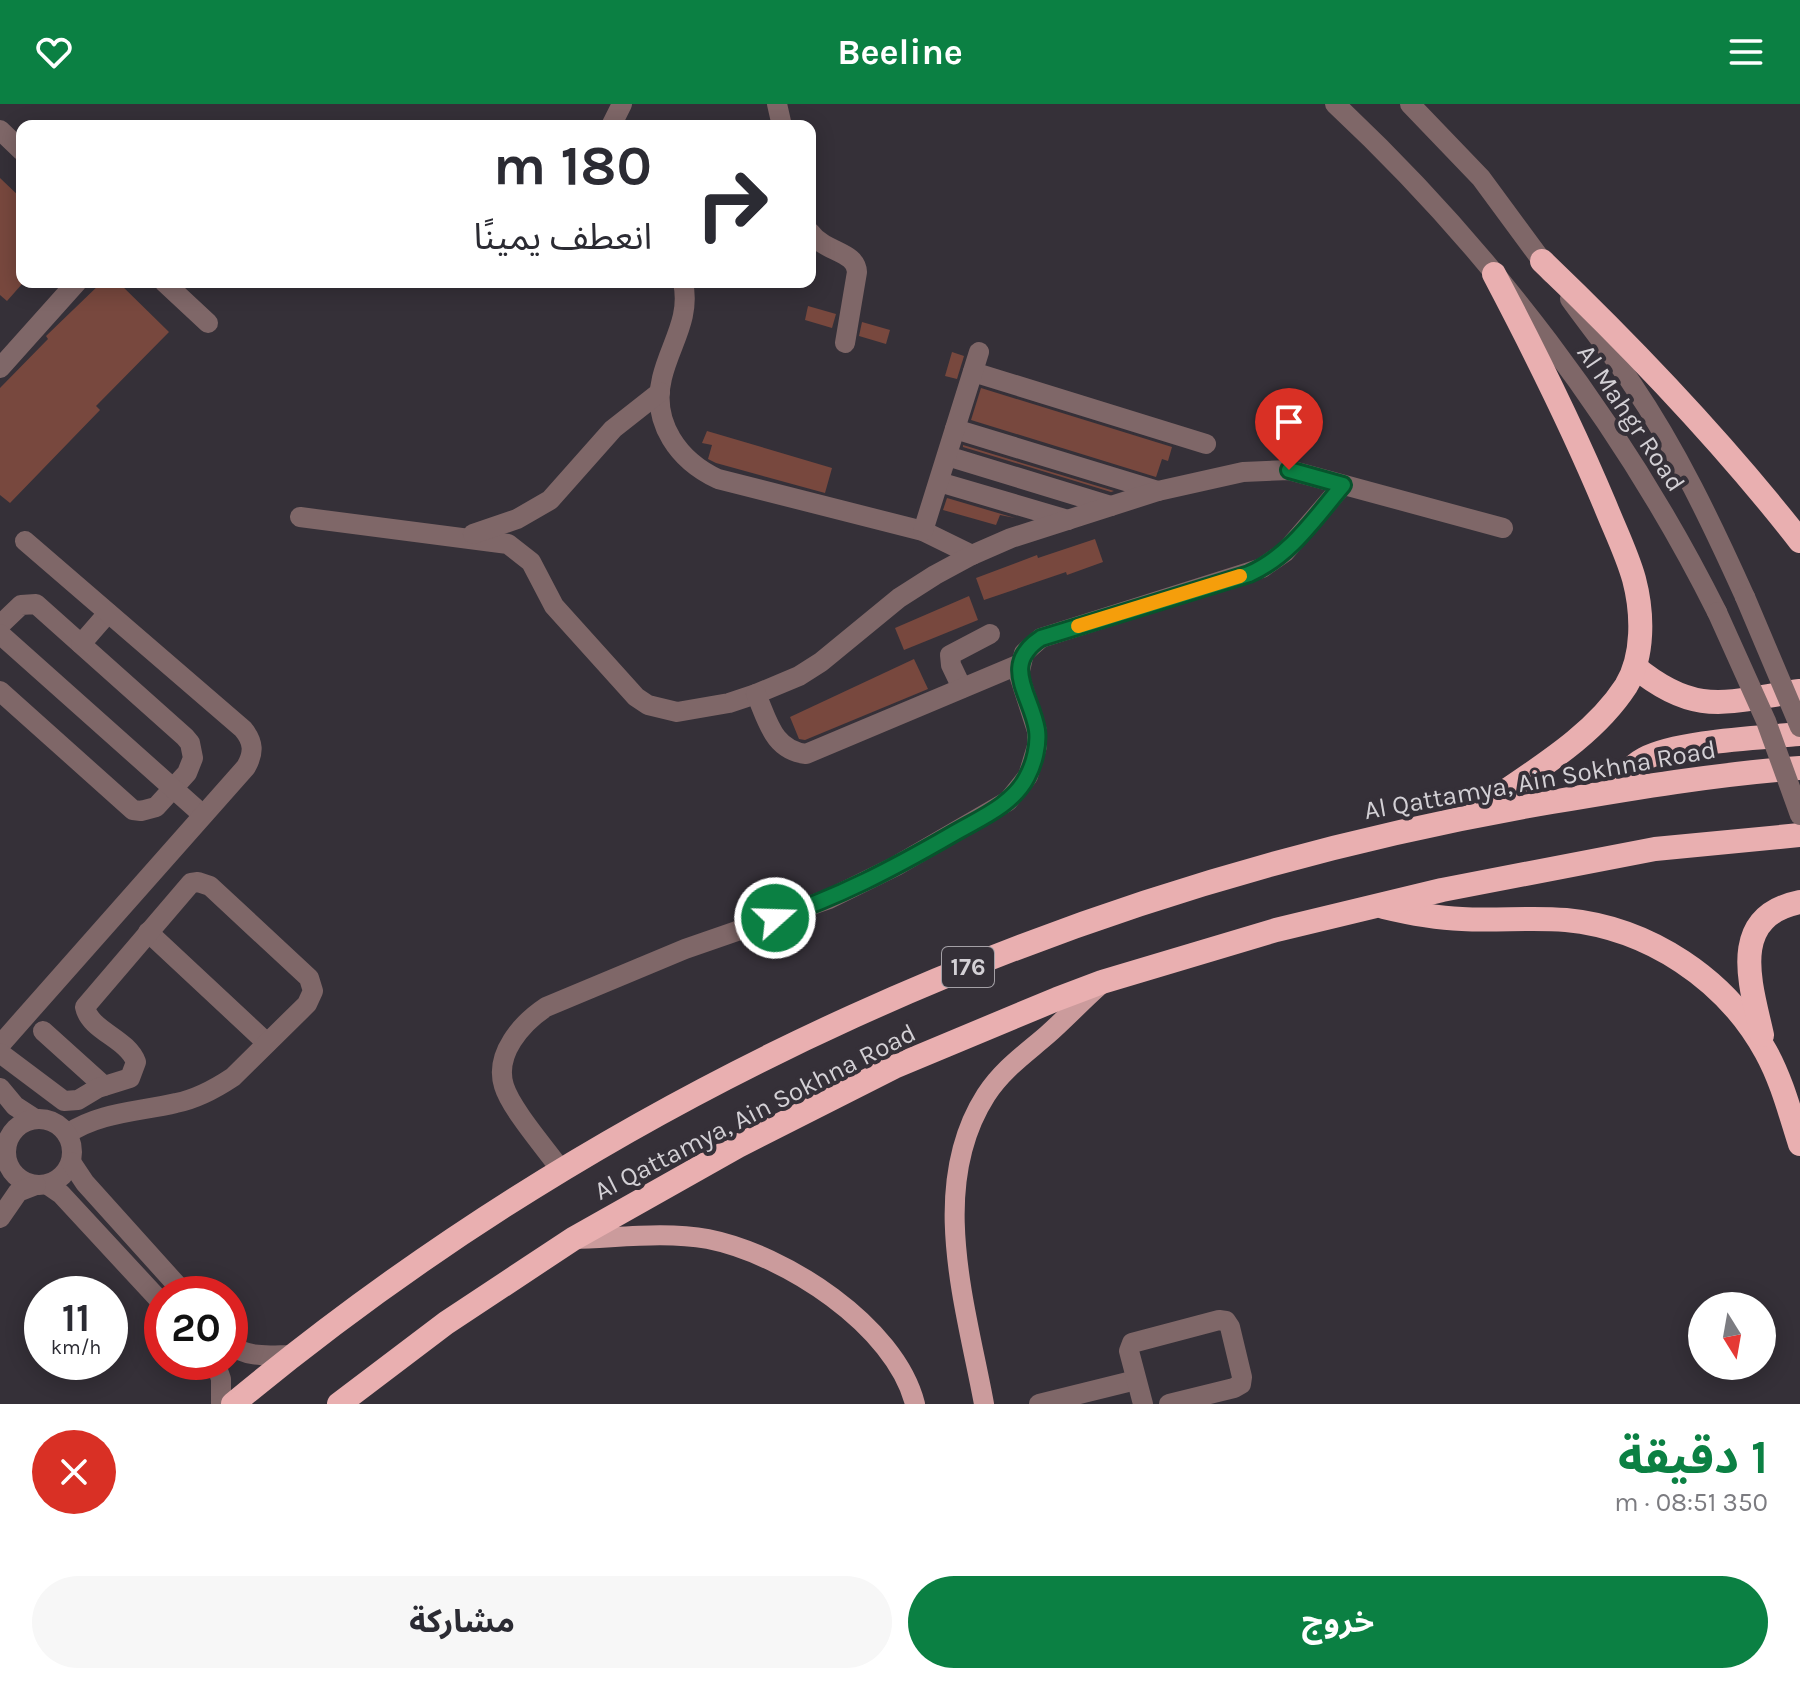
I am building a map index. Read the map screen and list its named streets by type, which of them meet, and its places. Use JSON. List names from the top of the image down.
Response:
{
  "streets": {
    "highway": ["Al Qattamya, Ain Sokhna Road", "176"],
    "street": ["Al Mahgr Road"]
  },
  "north": "bottom",
  "page": {
    "header": "Beeline",
    "turn": ["180 m", "انعطف يمينًا"],
    "speed": "11 km/h",
    "limit": "20",
    "heading": ["1 دقيقة", "350 m · 08:51"],
    "buttons": ["خروج", "مشاركة"]
  }
}
